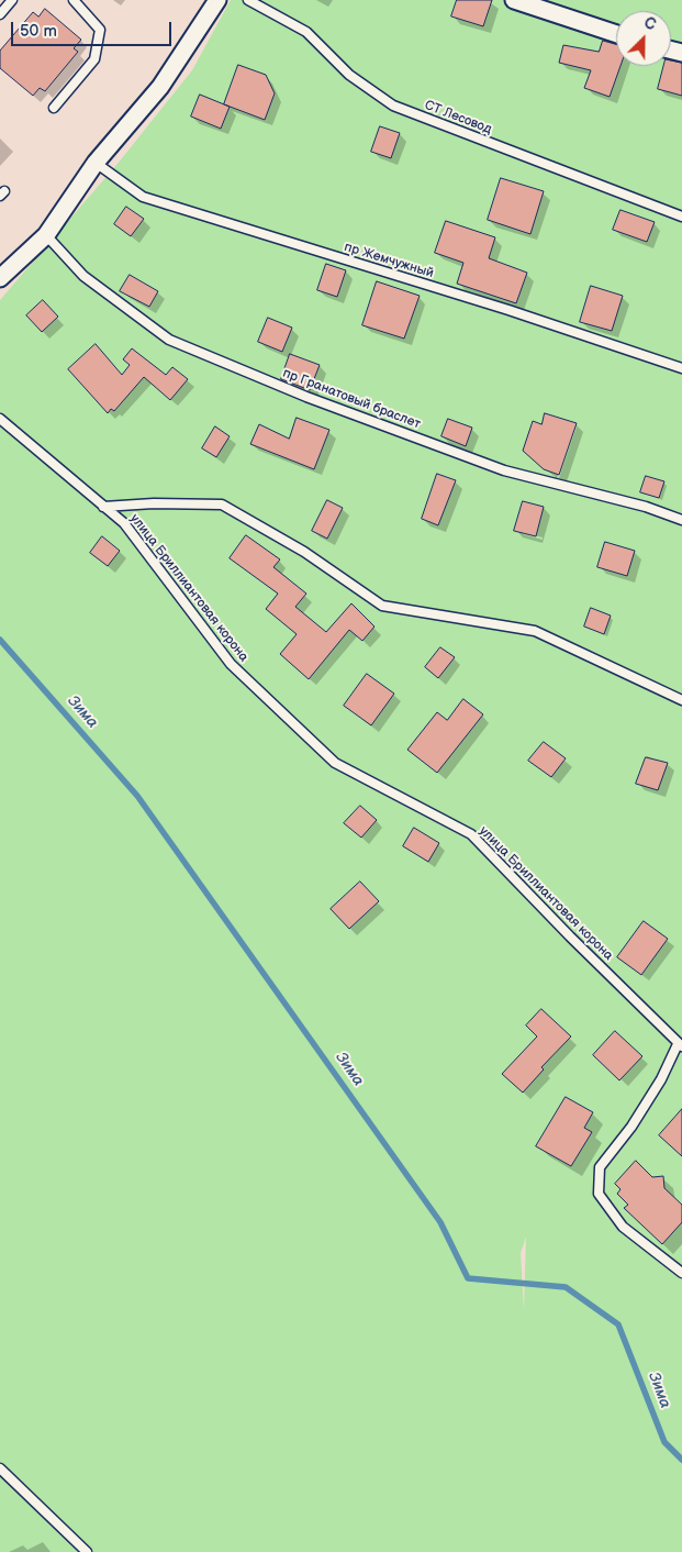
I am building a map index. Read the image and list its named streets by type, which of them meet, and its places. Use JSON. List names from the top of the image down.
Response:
{
  "streets": {
    "lane": [
      "СТ Лесовод",
      "пр Жемчужный",
      "пр Гранатовый браслет",
      "улица Бриллиантовая корона"
    ]
  },
  "water": ["Зима"],
  "scale_bar": "50 m",
  "north": "top right"
}
